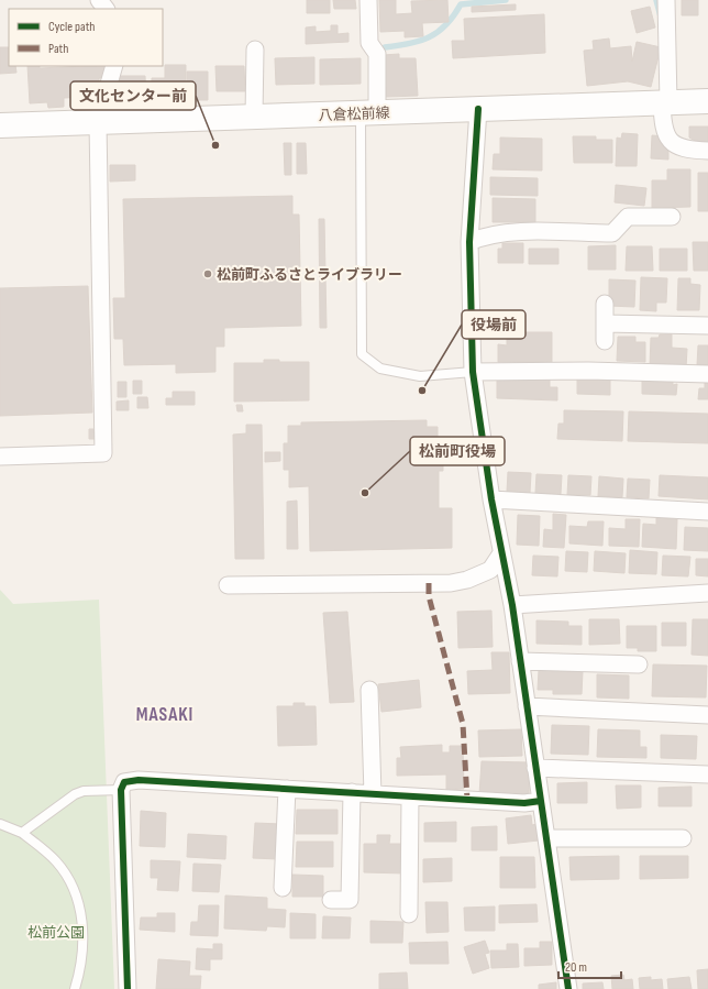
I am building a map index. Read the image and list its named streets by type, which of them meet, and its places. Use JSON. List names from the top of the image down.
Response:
{
  "streets": {
    "main road": ["八倉松前線"]
  },
  "districts": ["MASAKI"],
  "parks": ["松前公園"],
  "places": [
    "文化センター前",
    "松前町ふるさとライブラリー",
    "役場前",
    "松前町役場"
  ],
  "legend": ["Cycle path", "Path"],
  "scale_bar": "20 m"
}
